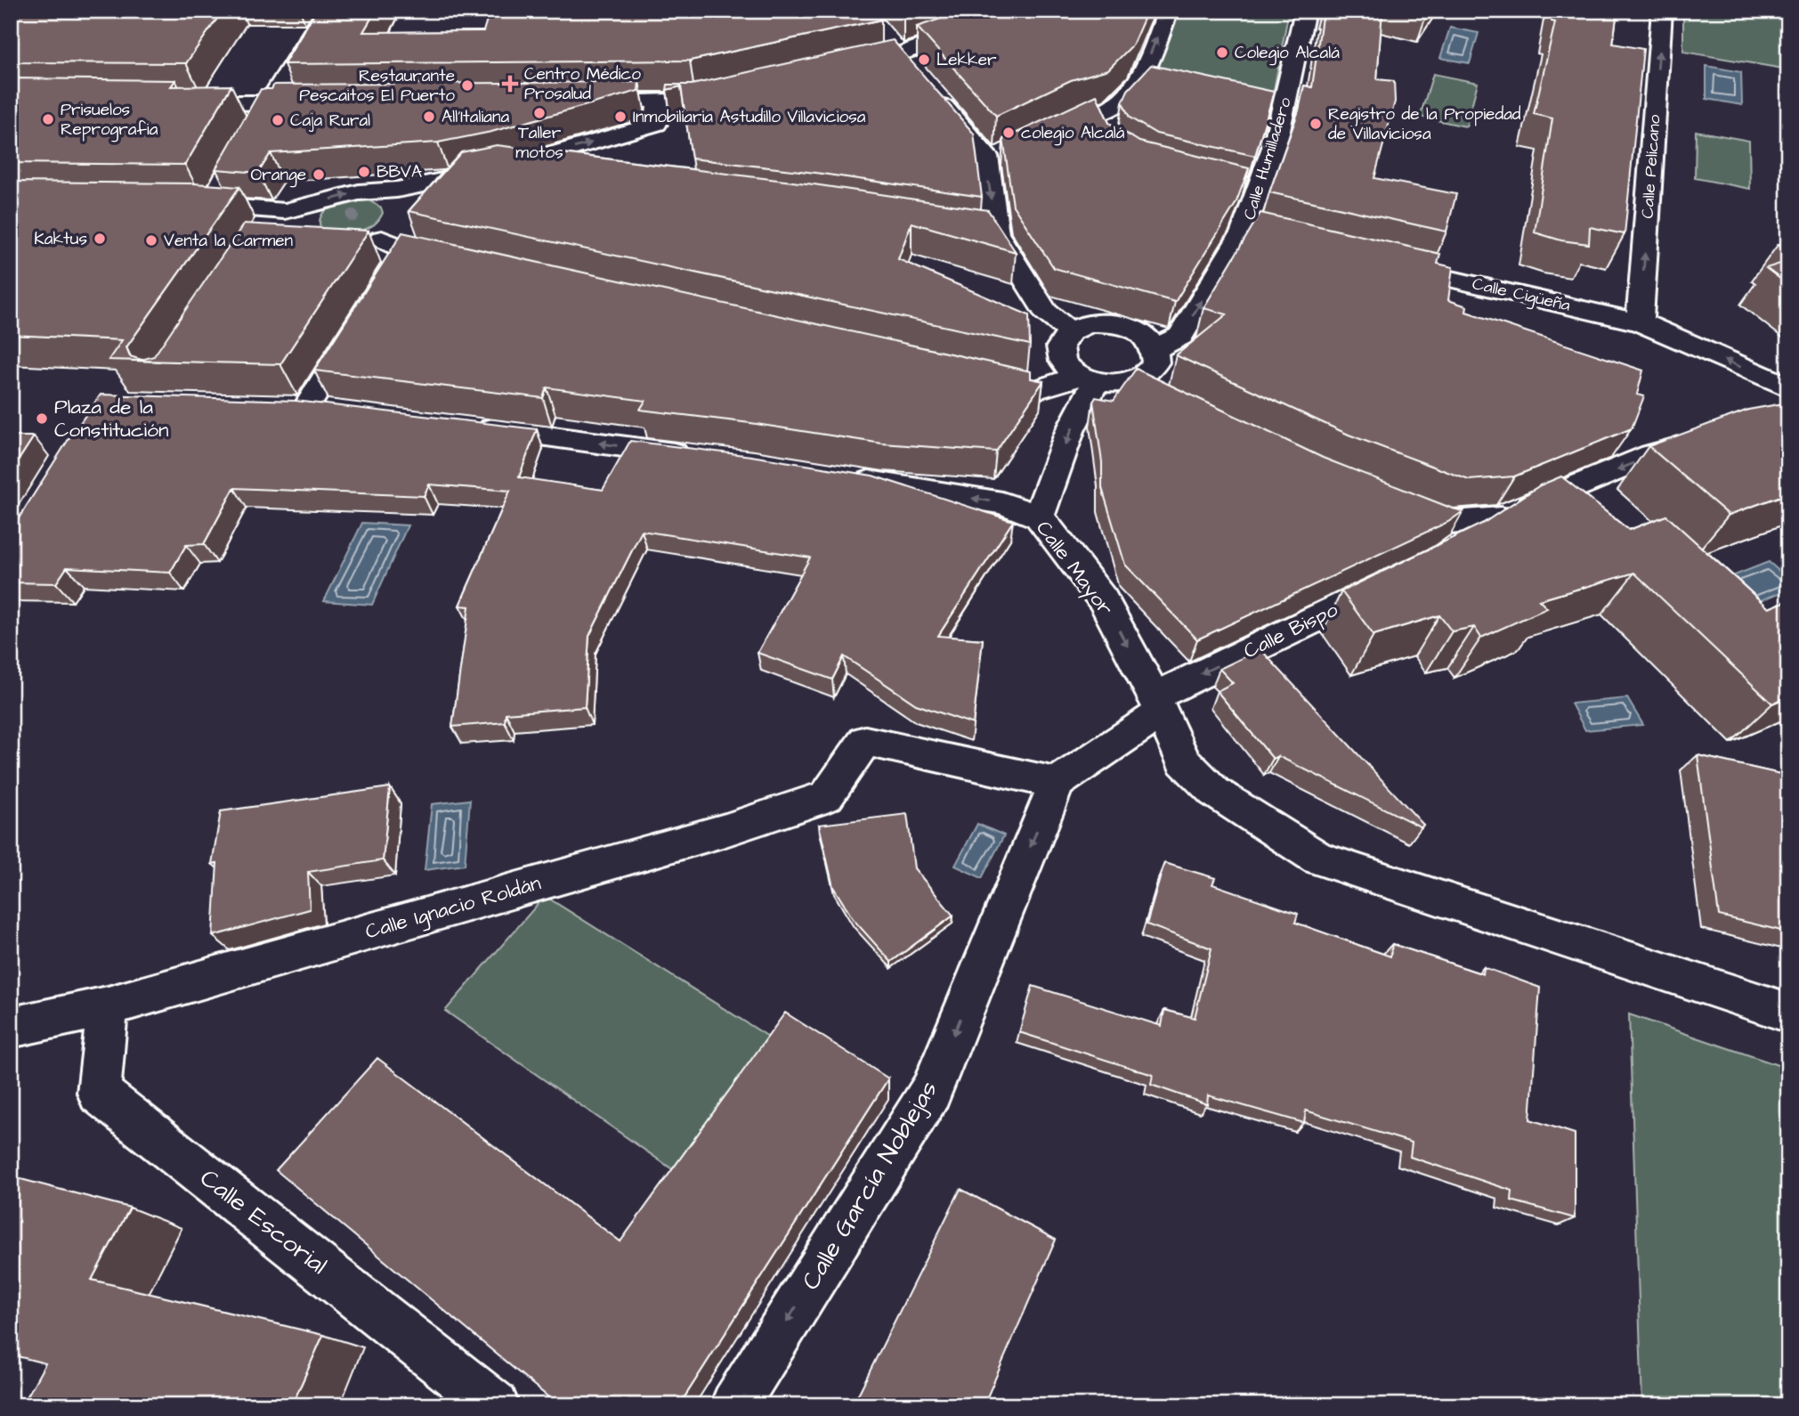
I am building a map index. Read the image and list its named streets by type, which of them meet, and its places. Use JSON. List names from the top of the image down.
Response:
{
  "streets": {
    "street": [
      "Calle Humilladero",
      "Calle Pelícano",
      "Calle Cigüeña",
      "Calle Mayor",
      "Calle Bispo",
      "Calle Ignacio Roldán",
      "Calle García Noblejas",
      "Calle Escorial"
    ]
  },
  "crossings": [
    ["Calle Pelícano", "Calle Cigüeña"],
    ["Calle Mayor", "Calle Bispo"],
    ["Calle Bispo", "Calle Ignacio Roldán"],
    ["Calle Bispo", "Calle García Noblejas"],
    ["Calle Ignacio Roldán", "Calle García Noblejas"],
    ["Calle Ignacio Roldán", "Calle Escorial"]
  ],
  "one_way": [
    "Calle Humilladero",
    "Calle Pelícano",
    "Calle Cigüeña",
    "Calle Bispo",
    "Calle García Noblejas"
  ],
  "places": {
    "other": [
      "Colegio Alcalá",
      "Lekker",
      "Restaurante Pescaitos El Puerto",
      "Taller motos",
      "All'Italiana",
      "Inmobiliaria Astudillo Villaviciosa",
      "Prisuelos Reprografia",
      "Caja Rural",
      "Registro de la Propiedad de Villaviciosa",
      "colegio Alcalá",
      "BBVA",
      "Orange",
      "Kaktus",
      "Venta la Carmen",
      "Plaza de la Constitución"
    ],
    "health": ["Centro Médico Prosalud"]
  }
}
